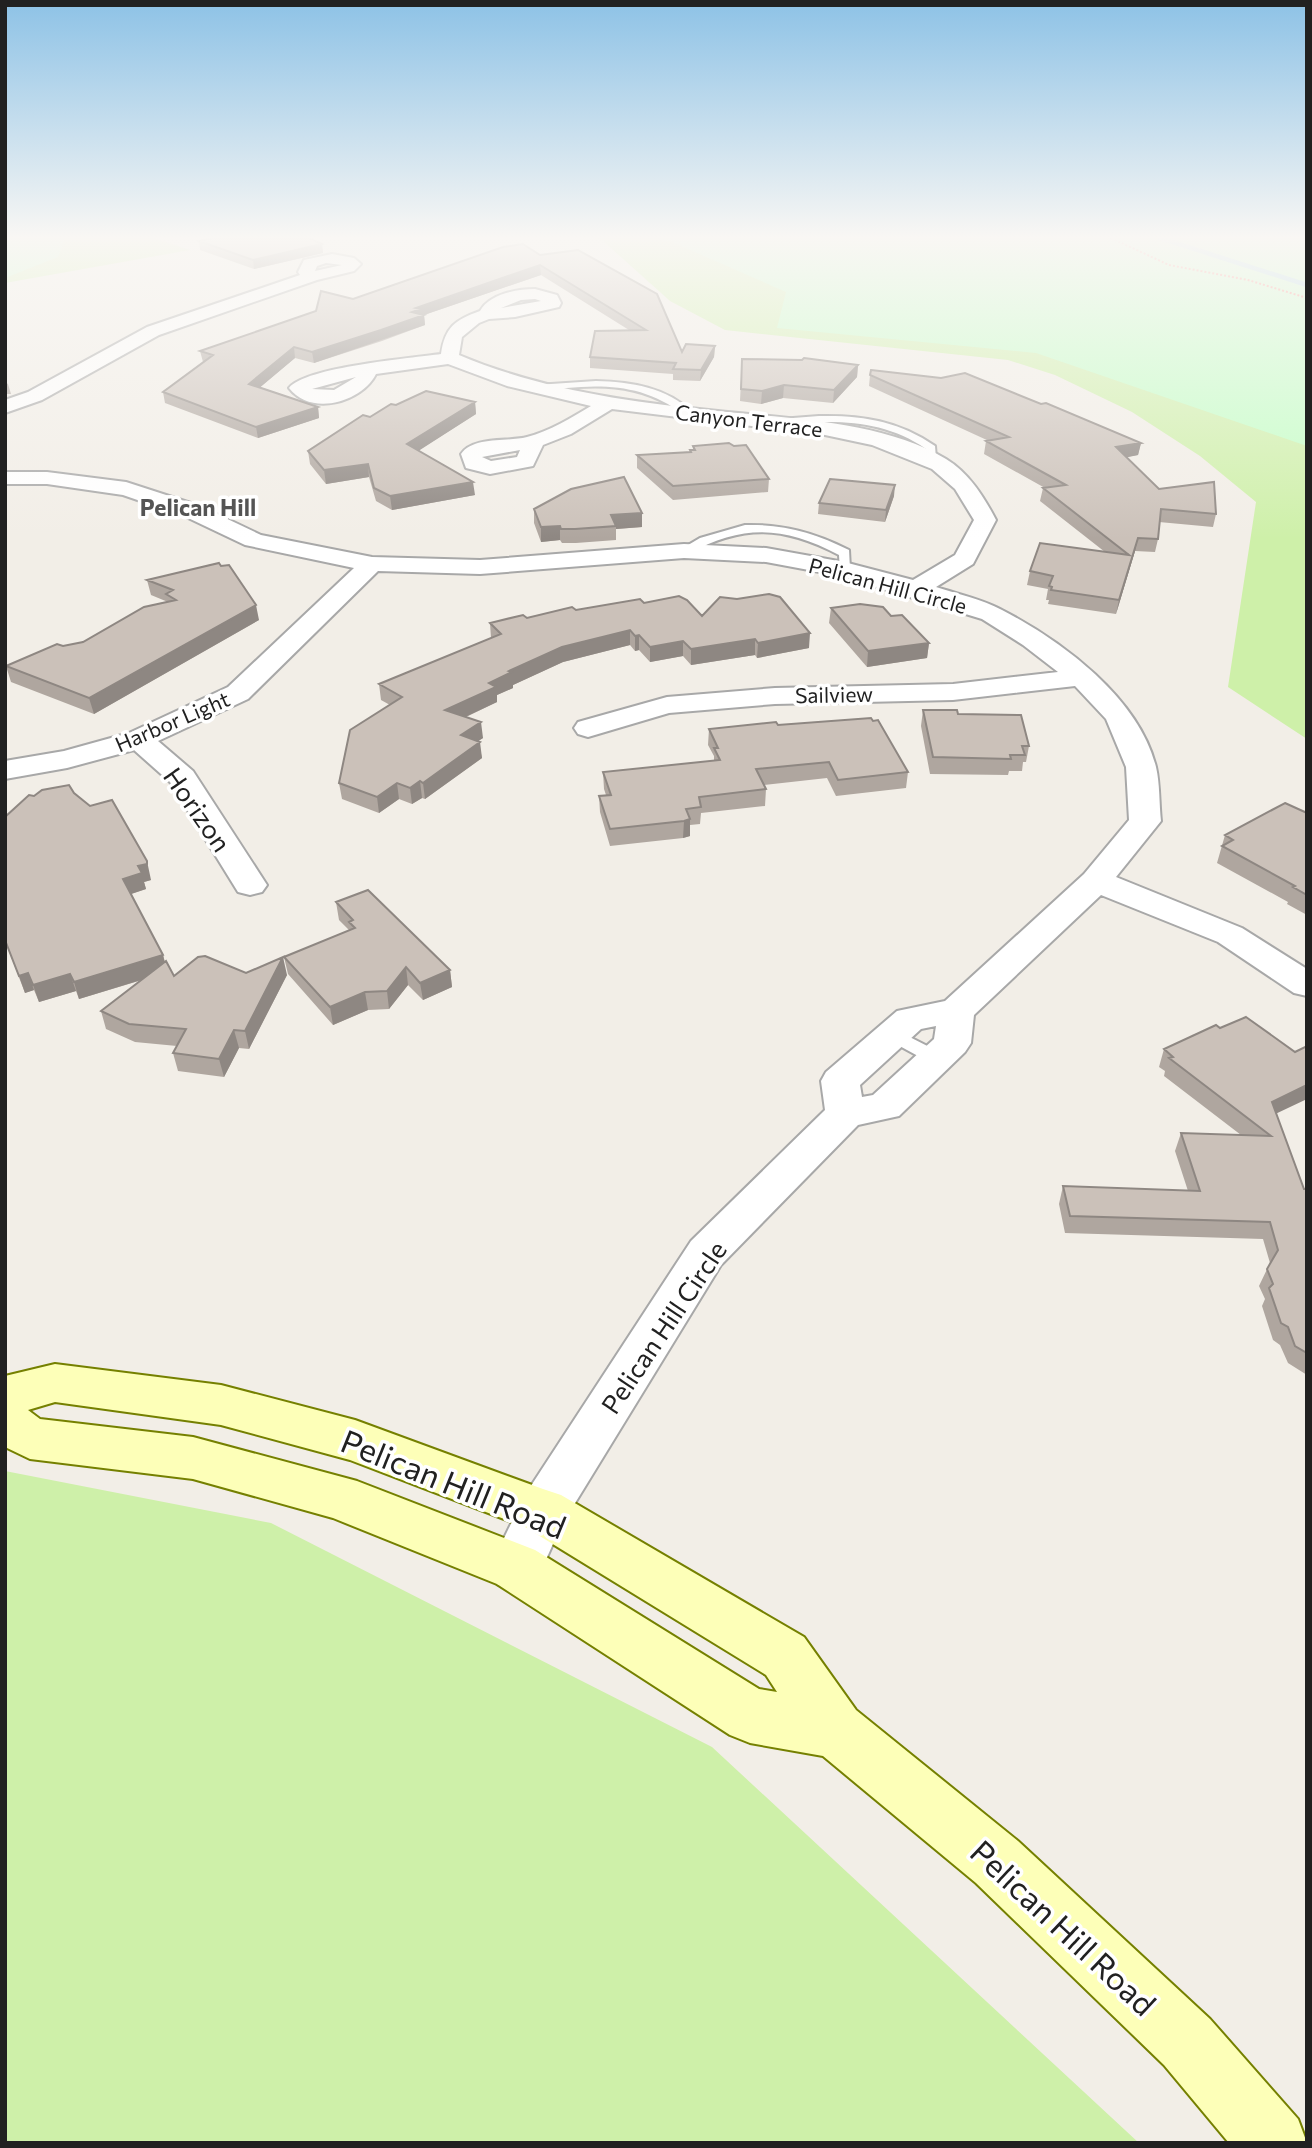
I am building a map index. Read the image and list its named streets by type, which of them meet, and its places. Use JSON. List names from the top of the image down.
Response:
{
  "streets": {
    "street": [
      "Canyon Terrace",
      "Pelican Hill Circle",
      "Sailview",
      "Harbor Light",
      "Horizon",
      "Pelican Hill Road"
    ]
  },
  "crossings": [
    ["Canyon Terrace", "Pelican Hill Circle"],
    ["Pelican Hill Circle", "Sailview"],
    ["Pelican Hill Circle", "Harbor Light"],
    ["Pelican Hill Circle", "Pelican Hill Road"],
    ["Harbor Light", "Horizon"]
  ],
  "districts": ["Pelican Hill"]
}
